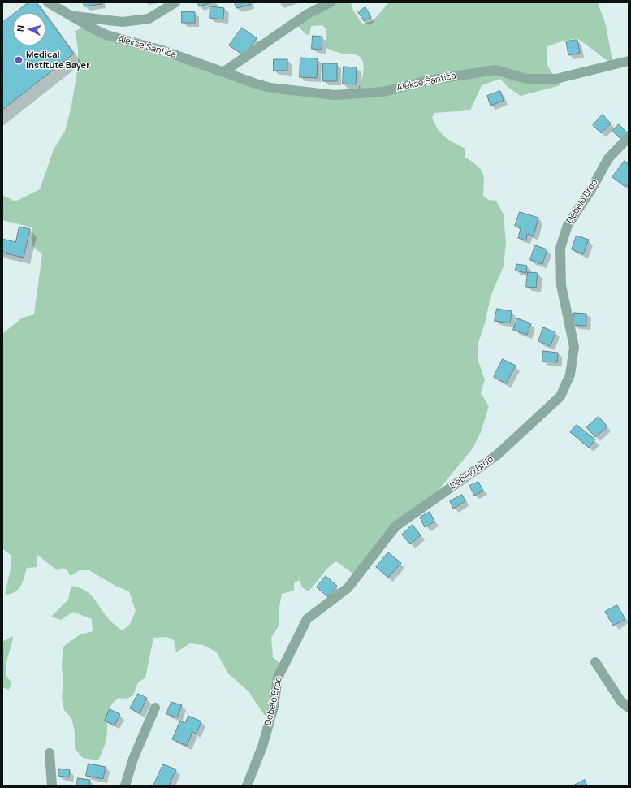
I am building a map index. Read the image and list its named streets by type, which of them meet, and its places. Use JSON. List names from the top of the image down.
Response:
{
  "streets": {
    "street": ["Alekse Šantića", "Debelo Brdo"]
  },
  "places": ["Medical Institute Bayer"],
  "north": "left"
}
